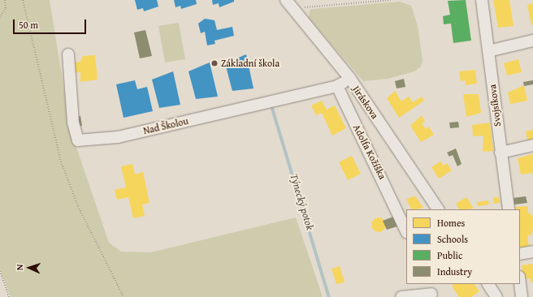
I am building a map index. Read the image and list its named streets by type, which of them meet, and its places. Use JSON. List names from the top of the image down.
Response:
{
  "streets": {
    "street": [
      "Jiráskova",
      "Svojsíkova",
      "Nad Školou",
      "Adolfa Kožíška"
    ]
  },
  "crossings": [
    ["Nad Školou", "Adolfa Kožíška"]
  ],
  "water": ["Týnecký potok"],
  "places": ["Základní škola"],
  "legend": [
    "Homes",
    "Schools",
    "Public",
    "Industry"
  ],
  "scale_bar": "50 m",
  "north": "left"
}
